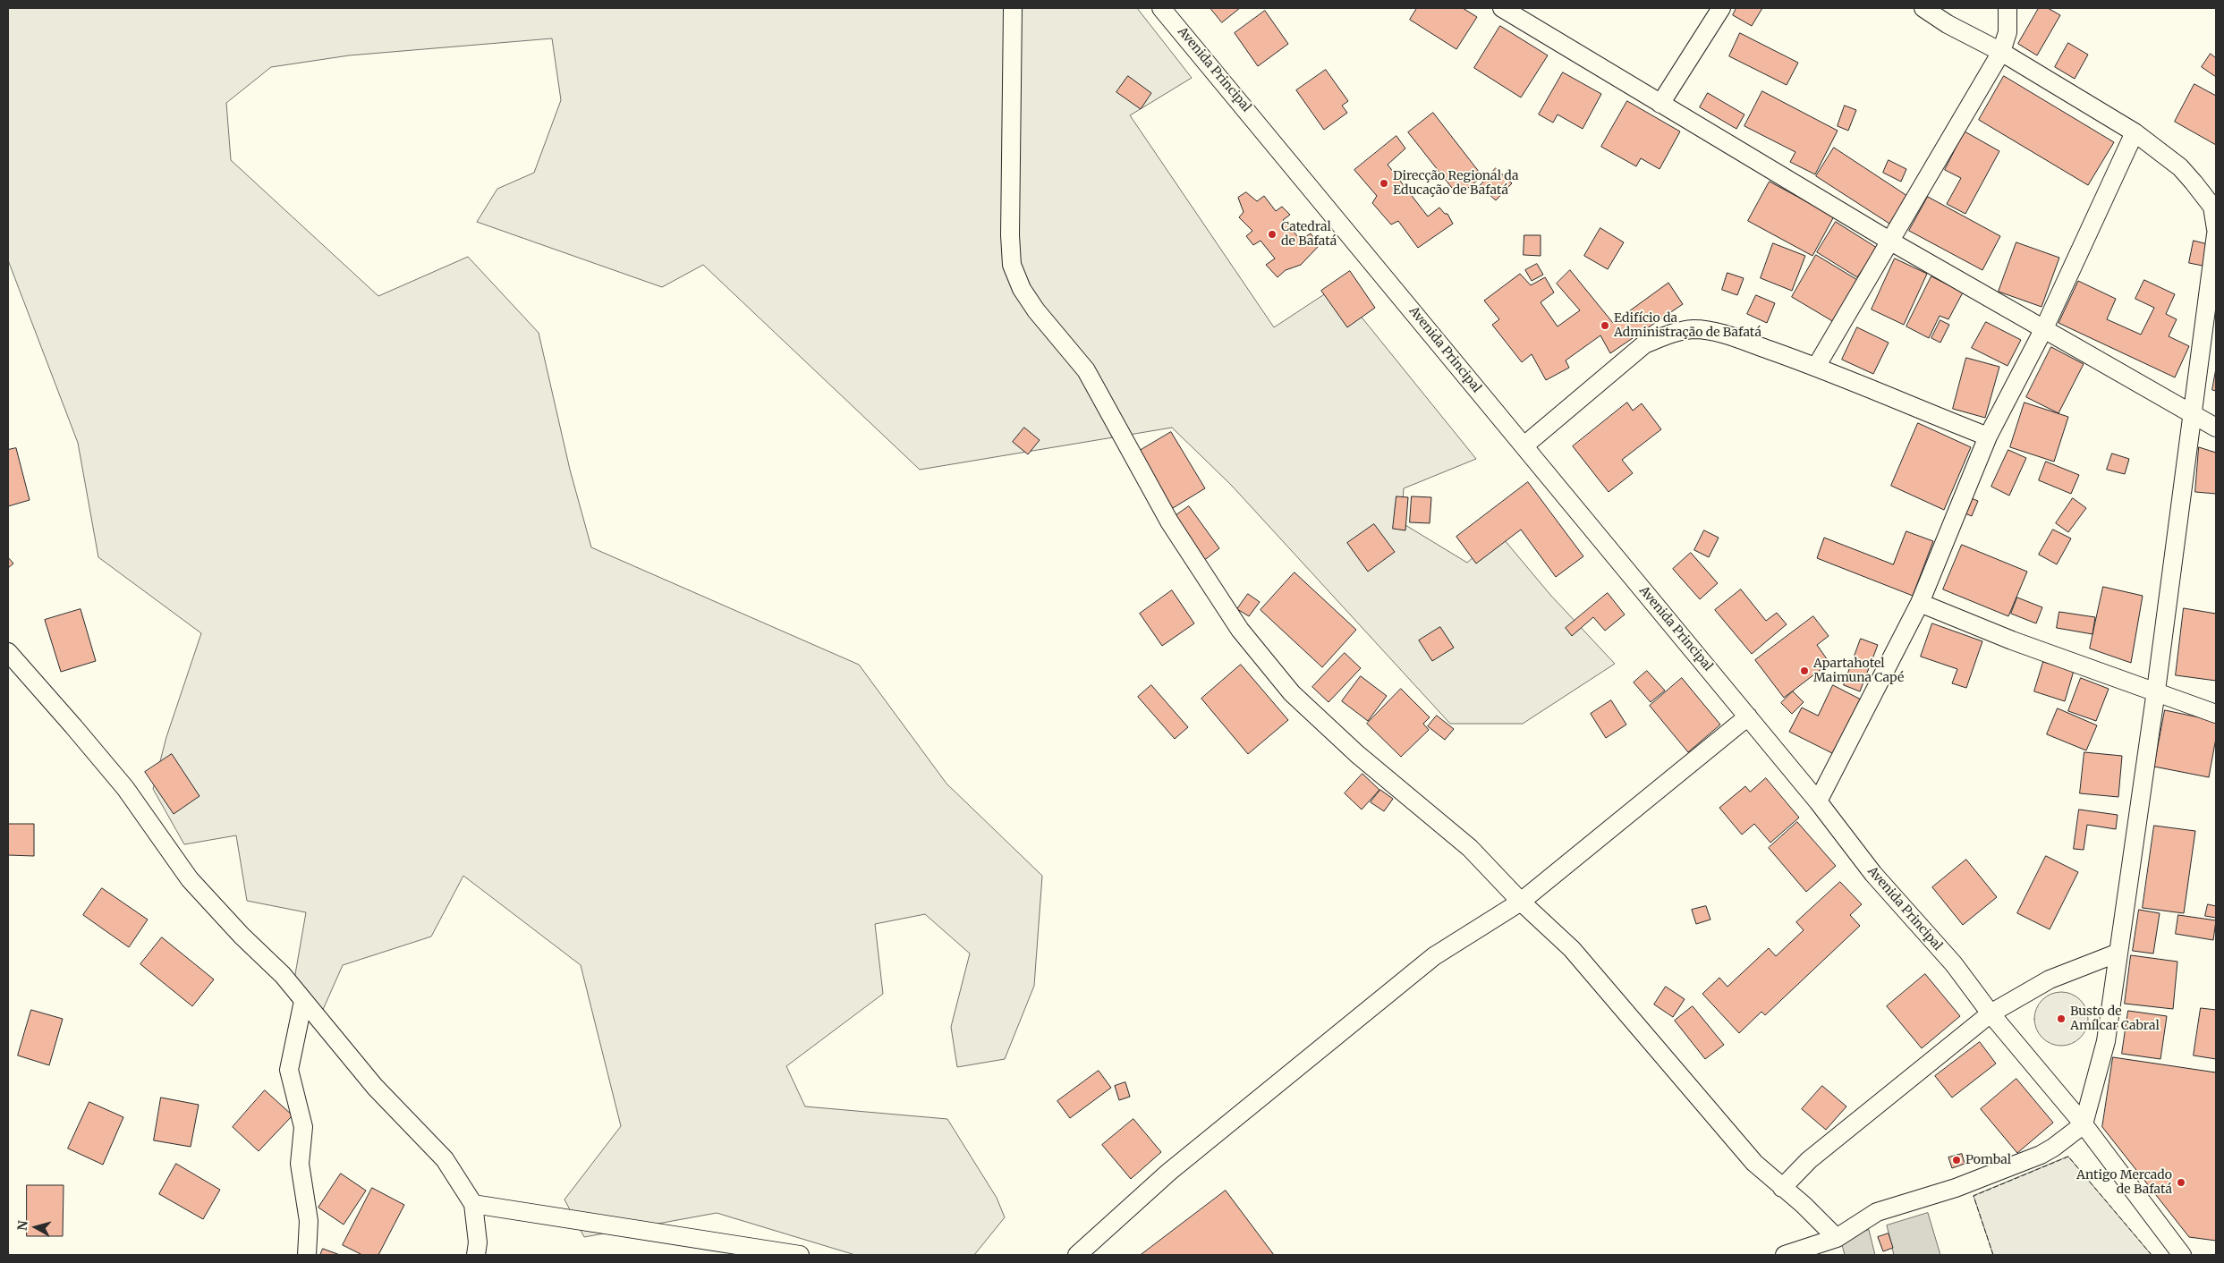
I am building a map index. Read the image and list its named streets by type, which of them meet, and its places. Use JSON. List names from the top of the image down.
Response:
{
  "streets": {
    "street": ["Avenida Principal"]
  },
  "places": [
    "Direcção Regional da Educação de Bafatá",
    "Catedral de Bafatá",
    "Edifício da Administração de Bafatá",
    "Apartahotel Maimuna Capé",
    "Busto de Amílcar Cabral",
    "Pombal",
    "Antigo Mercado de Bafatá"
  ],
  "north": "left"
}
